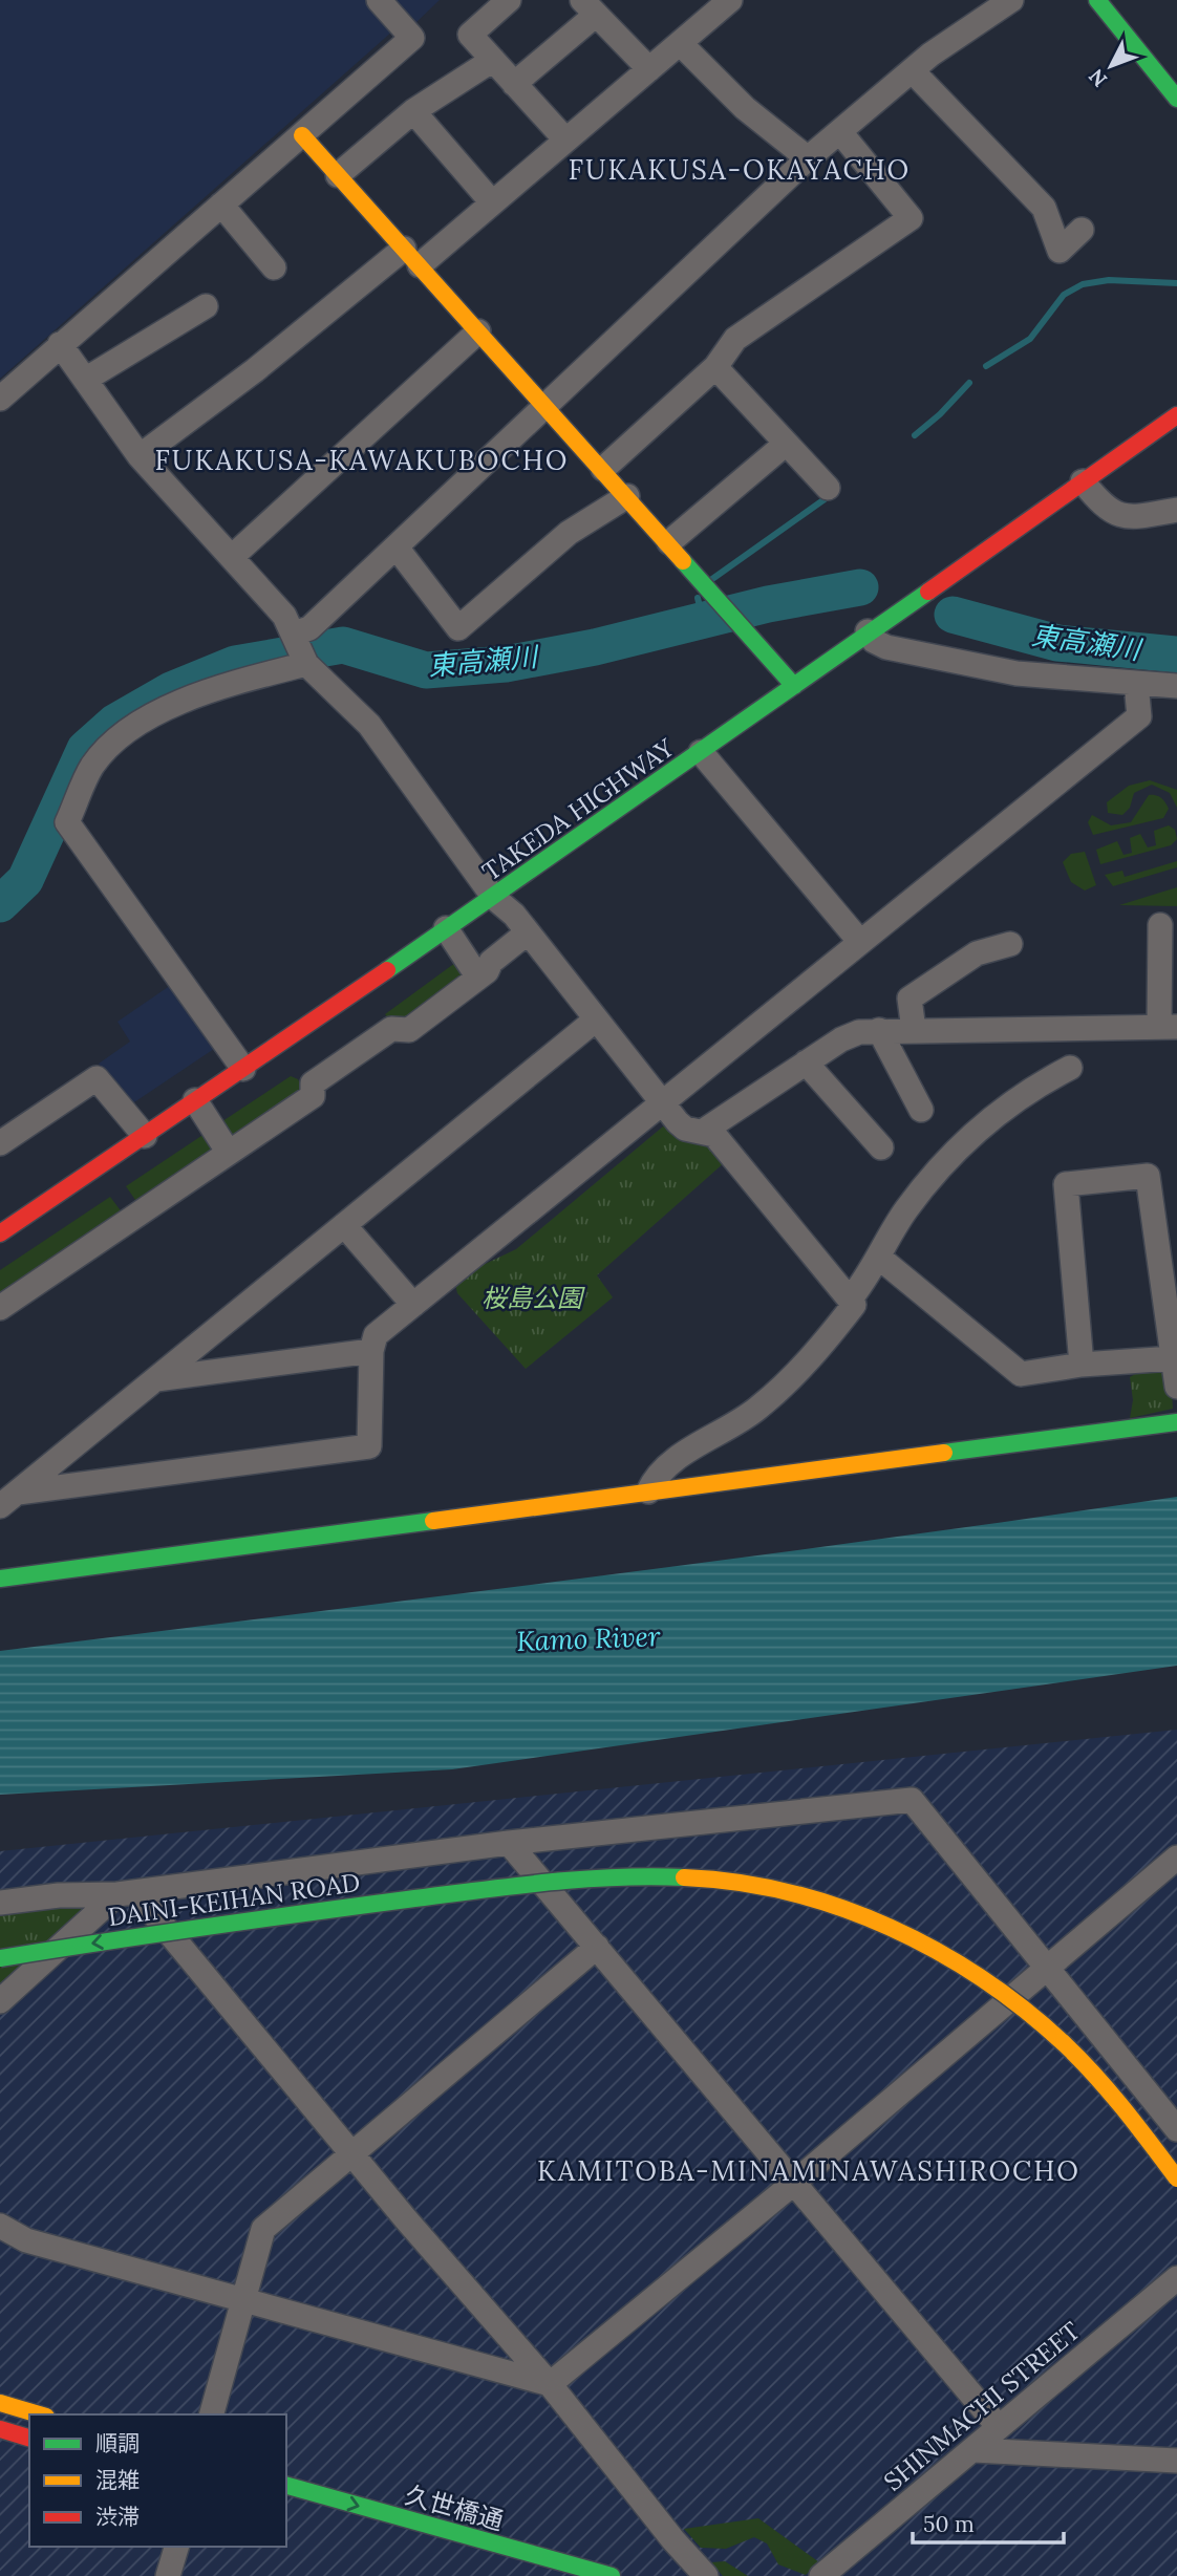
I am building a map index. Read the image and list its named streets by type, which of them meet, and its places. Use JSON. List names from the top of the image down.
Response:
{
  "streets": {
    "main road": ["TAKEDA HIGHWAY", "DAINI-KEIHAN ROAD", "久世橋通"],
    "street": ["SHINMACHI STREET"]
  },
  "one_way": ["久世橋通"],
  "districts": ["FUKAKUSA-OKAYACHO", "FUKAKUSA-KAWAKUBOCHO", "KAMITOBA-MINAMINAWASHIROCHO"],
  "water": ["東高瀬川", "Kamo River"],
  "parks": ["桜島公園"],
  "legend": ["順調", "混雑", "渋滞"],
  "scale_bar": "50 m",
  "north": "bottom left"
}
